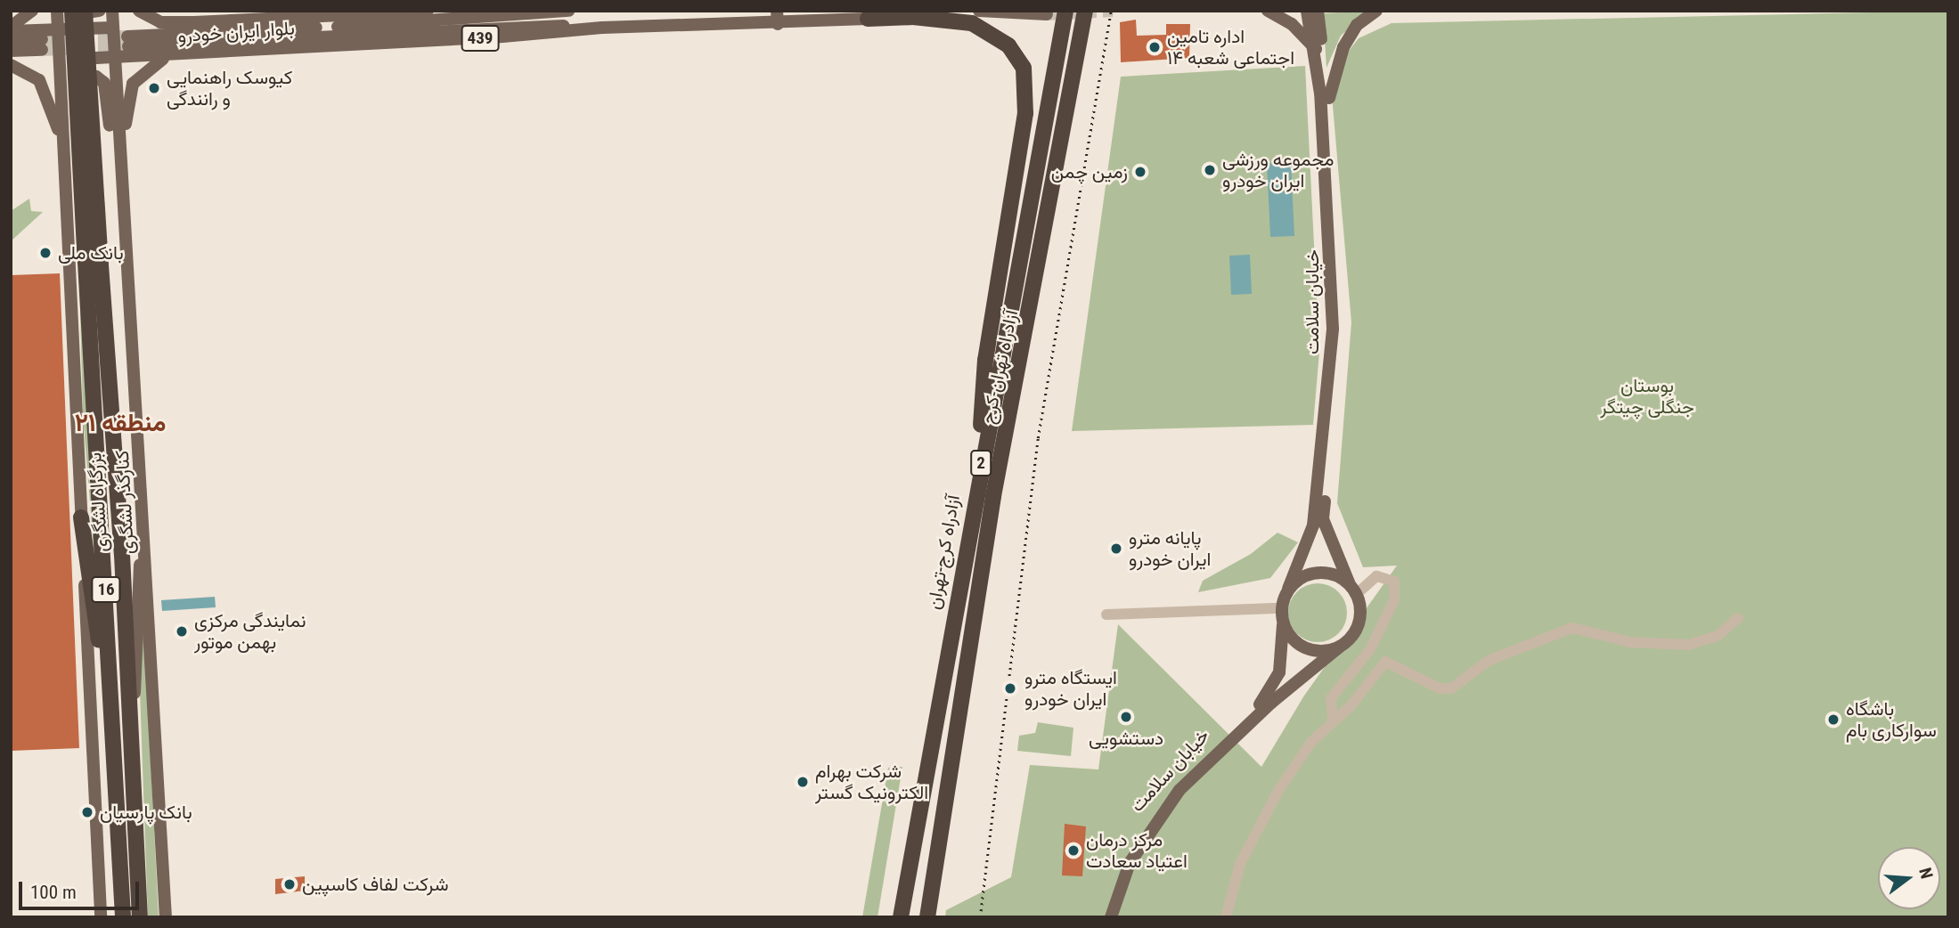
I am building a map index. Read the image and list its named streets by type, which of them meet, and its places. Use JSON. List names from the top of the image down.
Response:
{
  "streets": {
    "highway": [
      "آزادراه تهران-کرج",
      "2",
      "بزرگراه لشگری",
      "آزادراه کرج-تهران",
      "16"
    ],
    "main road": [
      "بلوار ایران خودرو",
      "439",
      "خیابان سلامت",
      "کنارگذر لشگری"
    ]
  },
  "crossings": [
    ["بلوار ایران خودرو", "کنارگذر لشگری"]
  ],
  "districts": ["منطقه ۲۱"],
  "parks": ["بوستان جنگلی چیتگر"],
  "places": [
    "اداره تامین اجتماعی شعبه ۱۴",
    "کیوسک راهنمایی و رانندگی",
    "مجموعه ورزشی ایران خودرو",
    "زمین چمن",
    "بانک ملی",
    "پایانه مترو ایران خودرو",
    "نمایندگی مرکزی بهمن موتور",
    "ایستگاه مترو ایران خودرو",
    "دستشویی",
    "باشگاه سوارکاری بام",
    "شرکت بهرام الکترونیک گستر",
    "بانک پارسیان",
    "مرکز درمان اعتیاد سعادت",
    "شرکت لفاف کاسپین"
  ],
  "scale_bar": "100 m",
  "north": "right"
}
